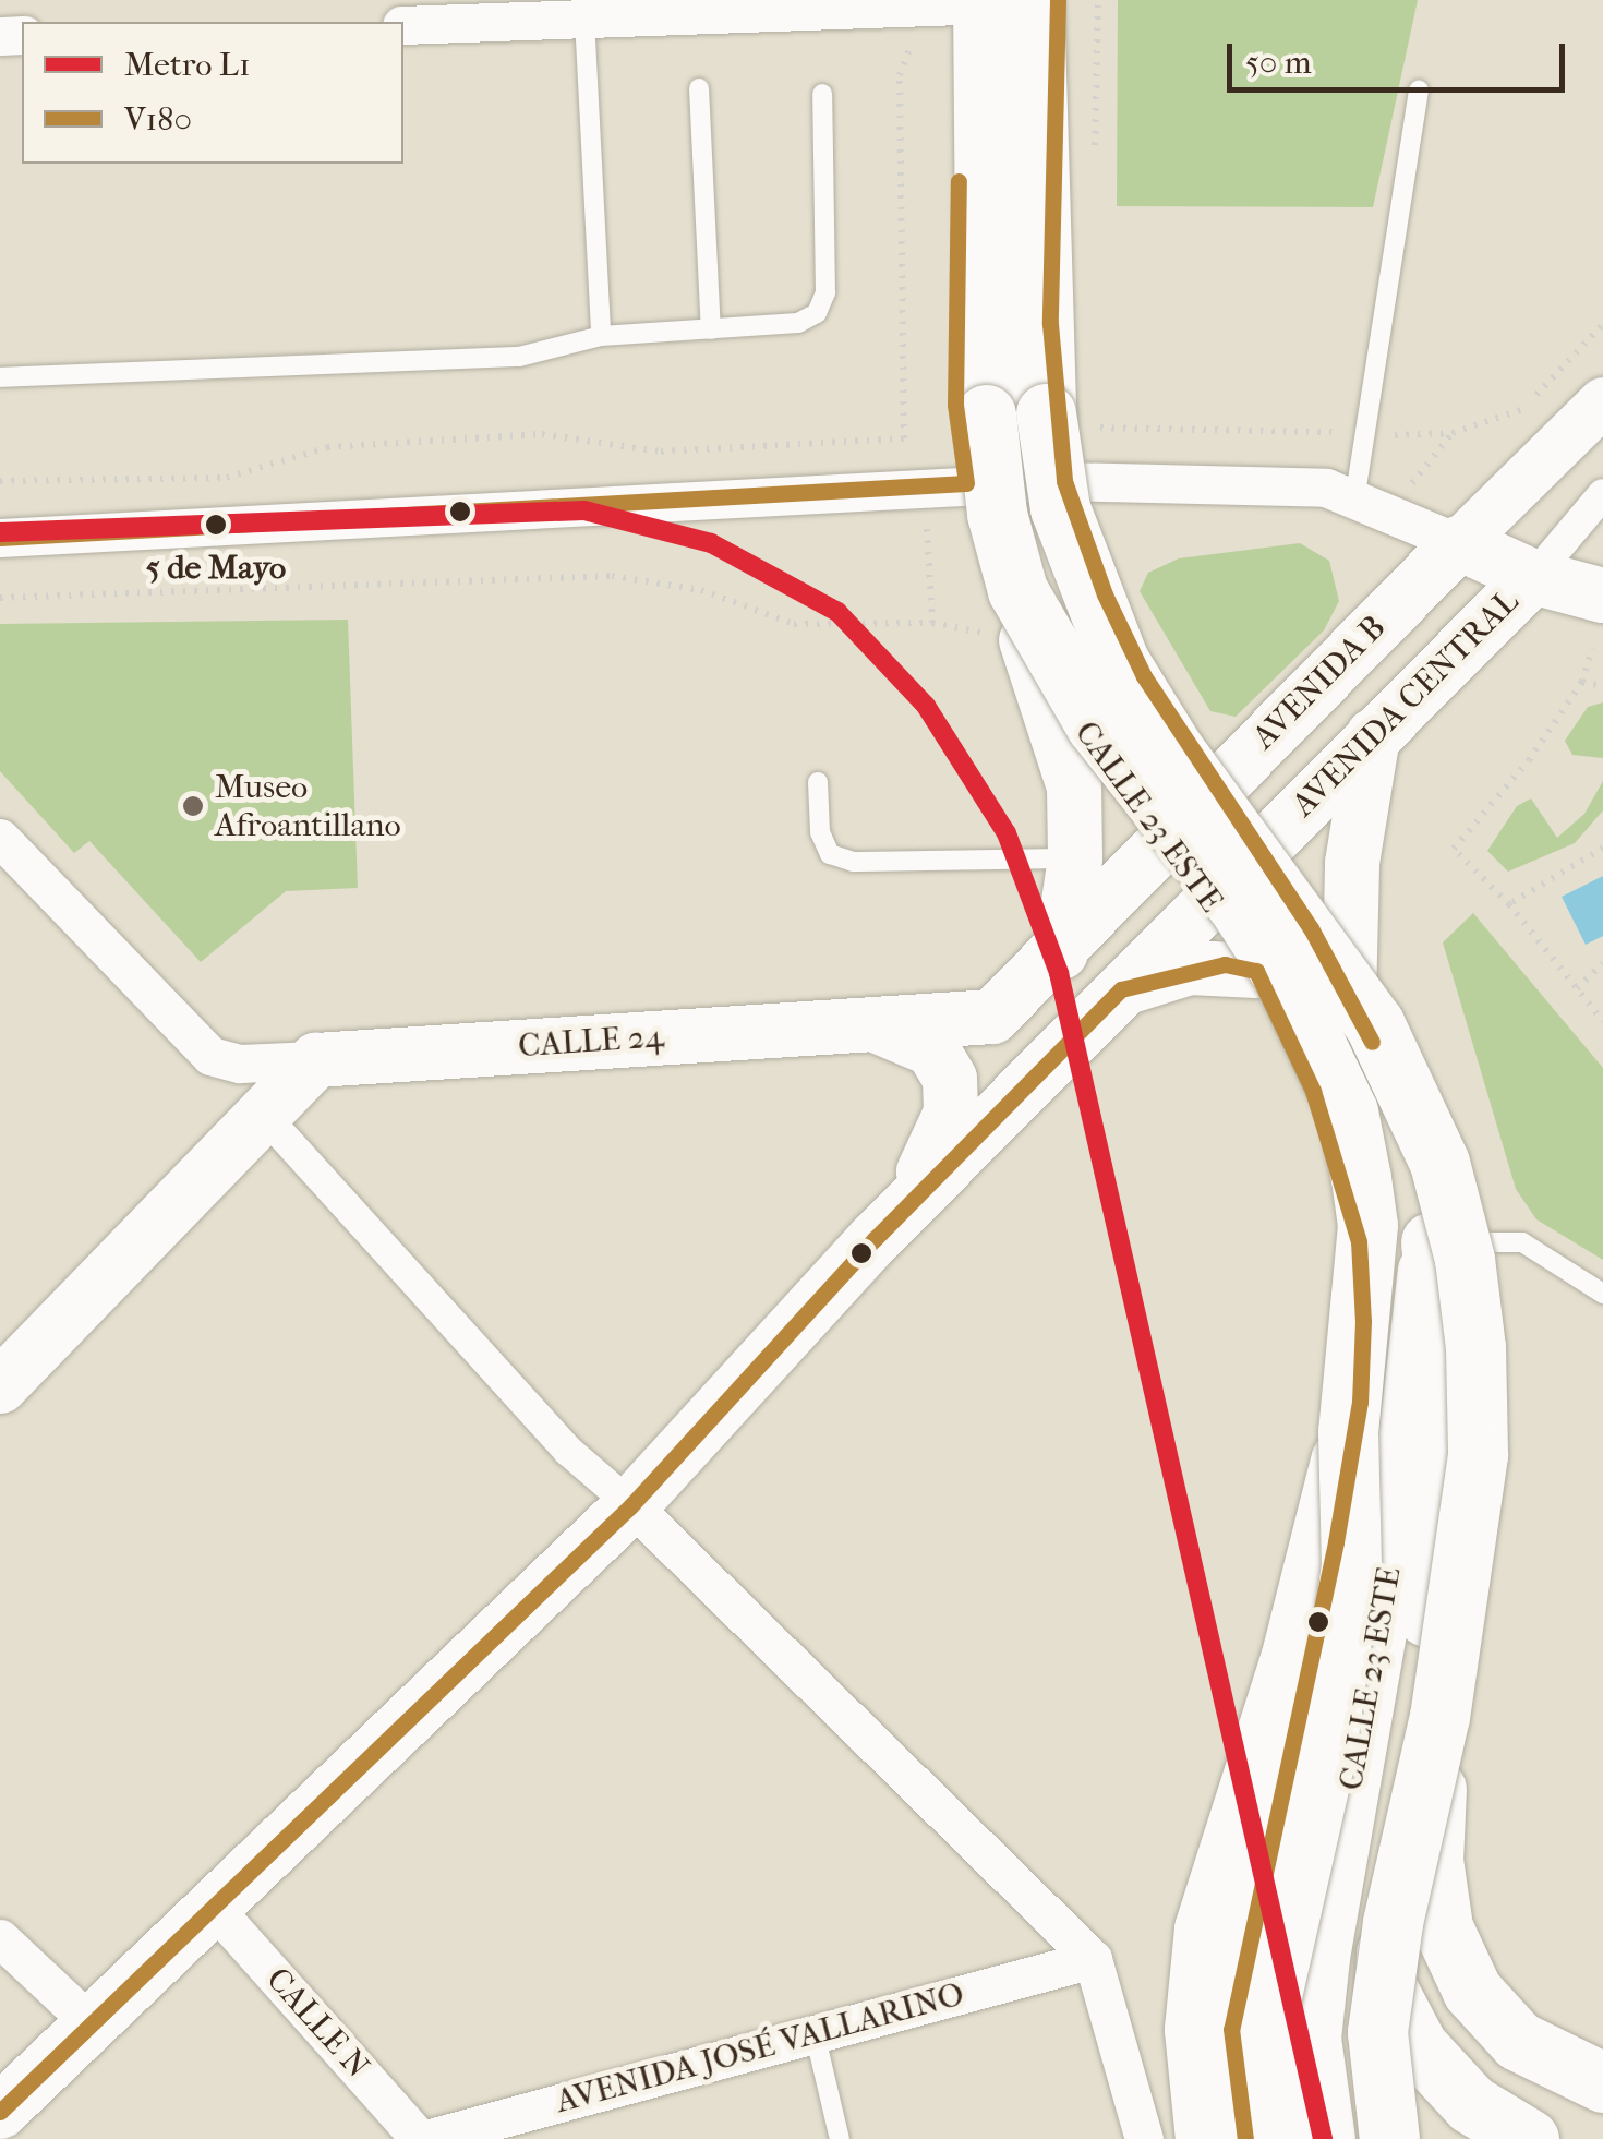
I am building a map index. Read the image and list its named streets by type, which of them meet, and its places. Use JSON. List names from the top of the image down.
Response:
{
  "streets": {
    "main road": [
      "AVENIDA B",
      "AVENIDA CENTRAL",
      "CALLE 23 ESTE",
      "CALLE 24"
    ],
    "street": ["CALLE N", "AVENIDA JOSÉ VALLARINO"]
  },
  "crossings": [
    ["AVENIDA B", "CALLE 23 ESTE"],
    ["AVENIDA B", "CALLE 24"],
    ["AVENIDA CENTRAL", "CALLE 23 ESTE"],
    ["AVENIDA CENTRAL", "CALLE N"],
    ["CALLE N", "AVENIDA JOSÉ VALLARINO"]
  ],
  "places": ["5 de Mayo", "Museo Afroantillano"],
  "lines": ["transit line V180", "metro line L1"],
  "legend": ["Metro L1", "V180"],
  "scale_bar": "50 m"
}
